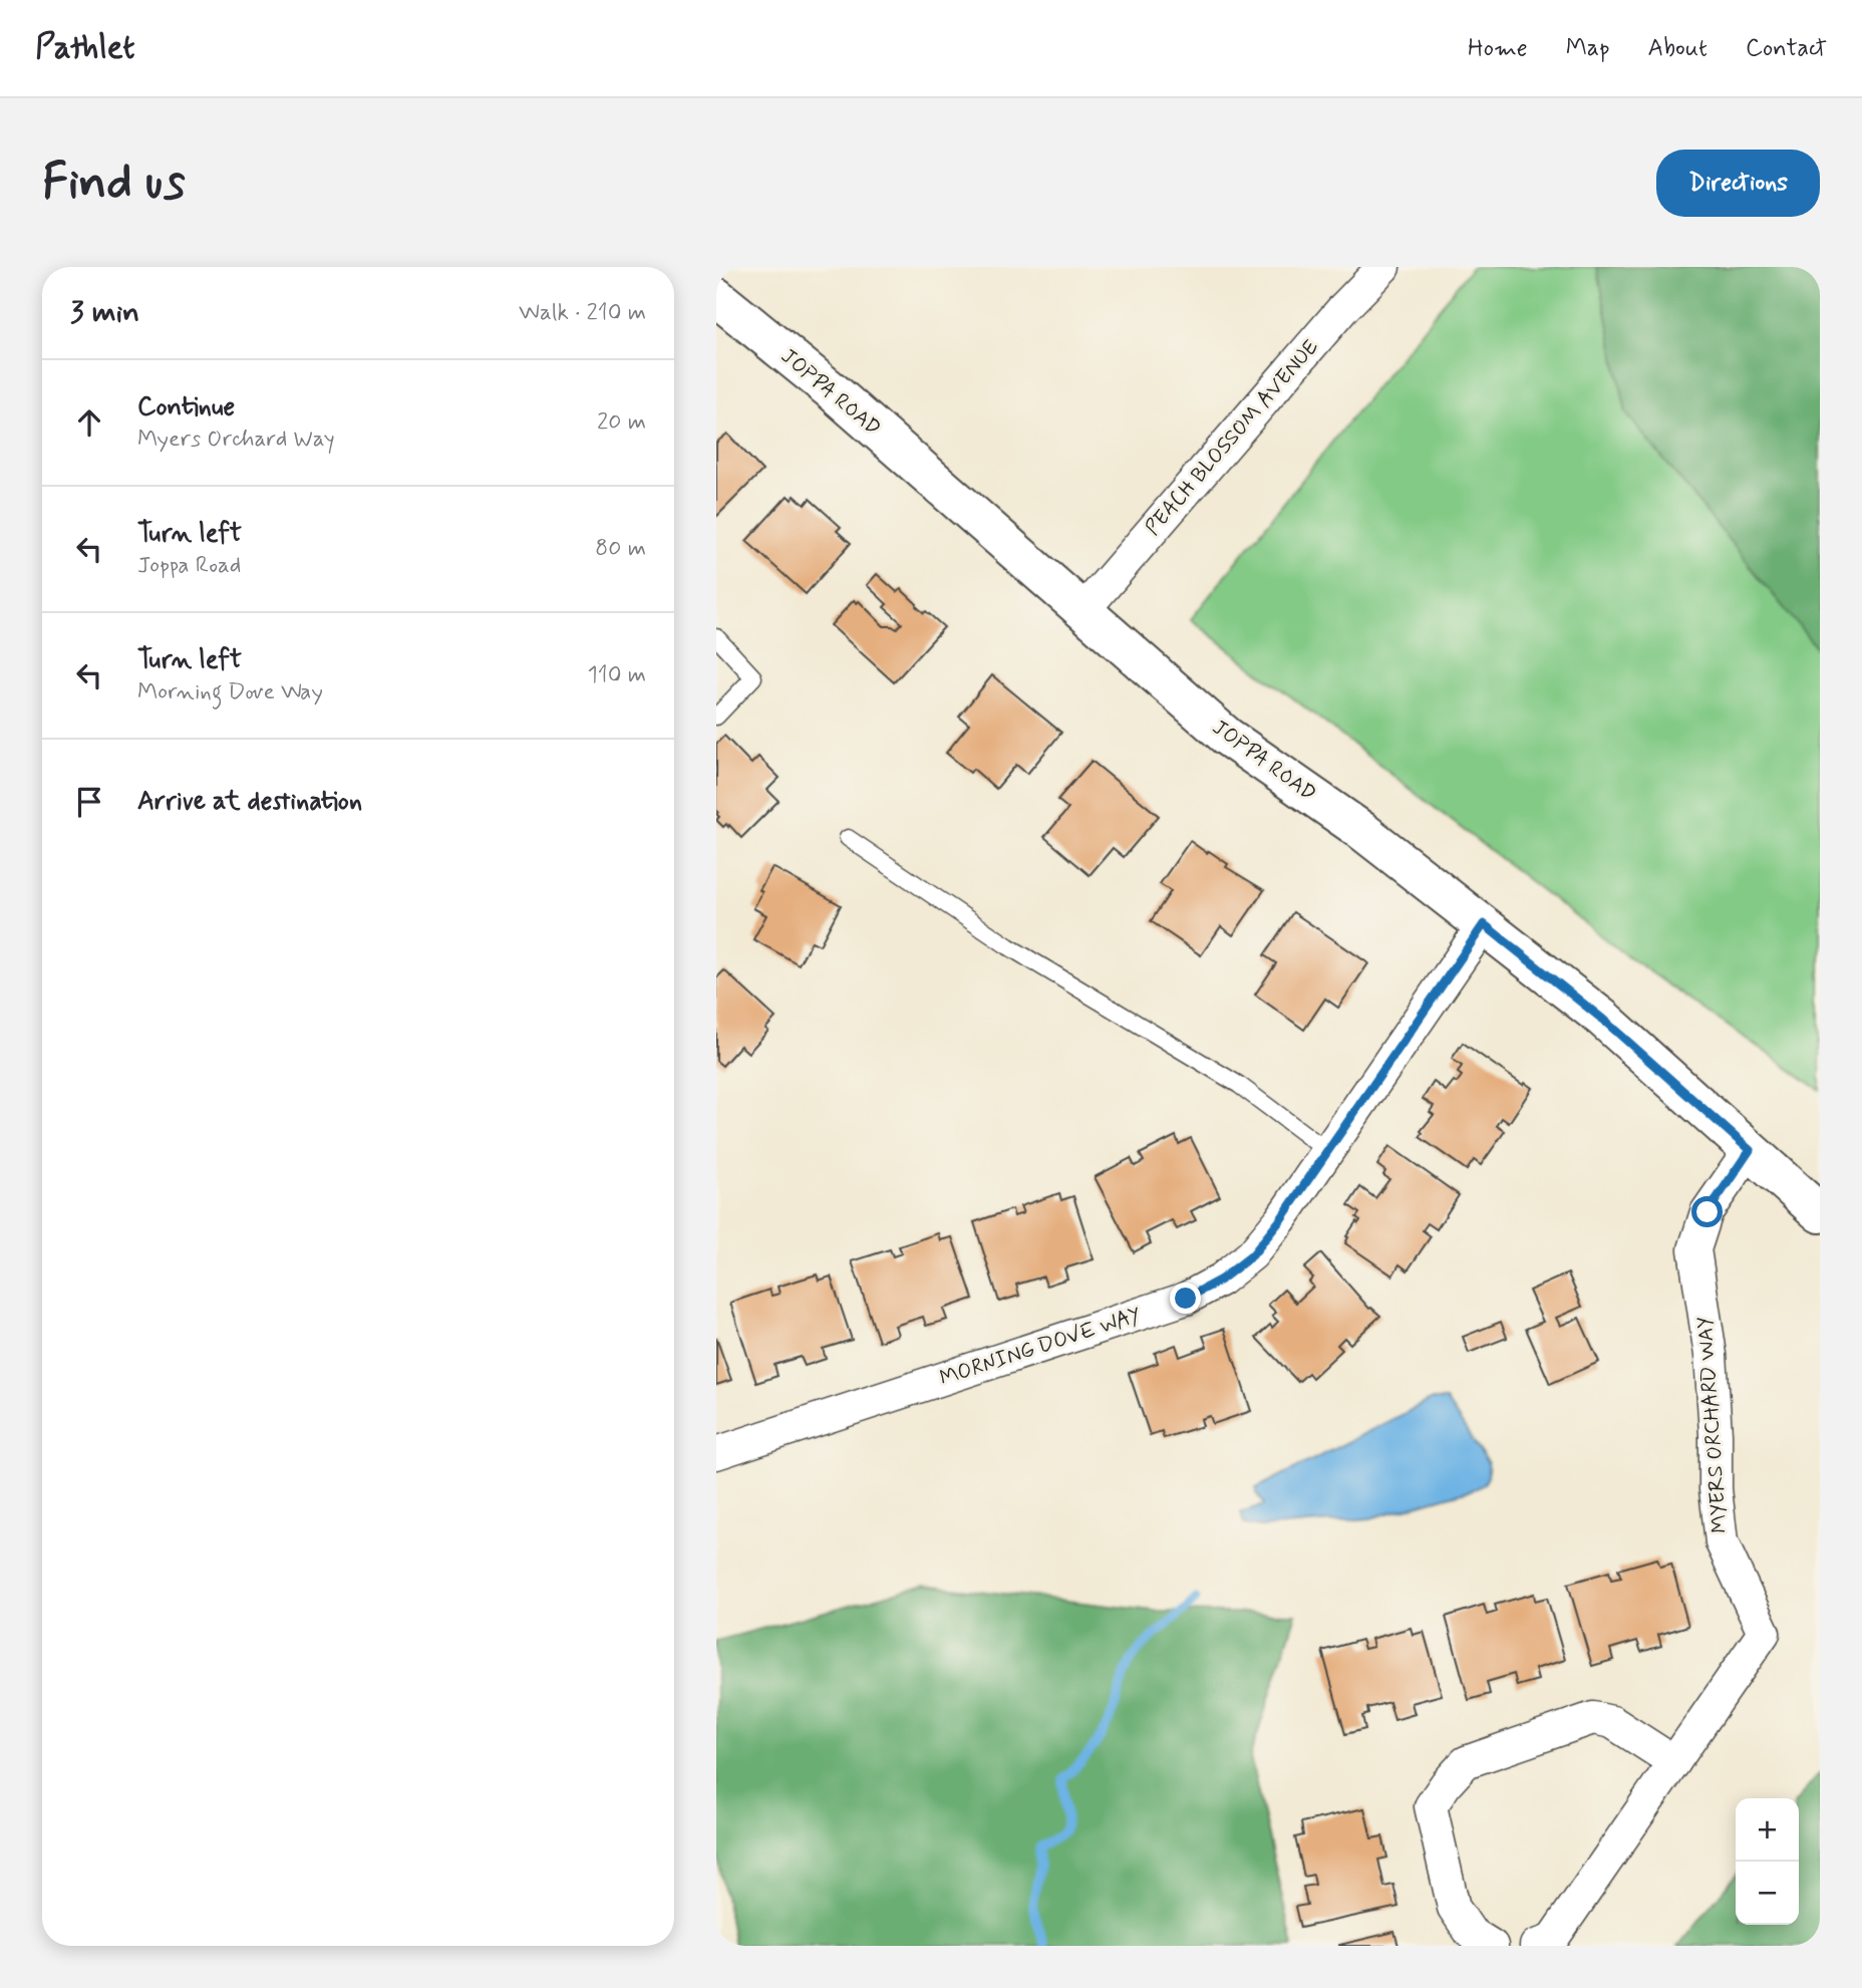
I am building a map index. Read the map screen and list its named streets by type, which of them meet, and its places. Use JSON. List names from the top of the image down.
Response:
{
  "streets": {
    "street": [
      "JOPPA ROAD",
      "PEACH BLOSSOM AVENUE",
      "MORNING DOVE WAY",
      "MYERS ORCHARD WAY"
    ]
  },
  "crossings": [
    ["JOPPA ROAD", "PEACH BLOSSOM AVENUE"],
    ["JOPPA ROAD", "MORNING DOVE WAY"],
    ["JOPPA ROAD", "MYERS ORCHARD WAY"]
  ],
  "page": {
    "header": "Pathlet",
    "nav": [
      "Home",
      "Map",
      "About",
      "Contact"
    ],
    "buttons": "Directions",
    "title": "Find us",
    "heading": ["3 min", "Walk · 210 m"],
    "list": [
      ["Continue", "Myers Orchard Way", "20 m"],
      ["Turn left", "Joppa Road", "80 m"],
      ["Turn left", "Morning Dove Way", "110 m"],
      "Arrive at destination"
    ],
    "map_buttons": ["+", "−"]
  }
}
